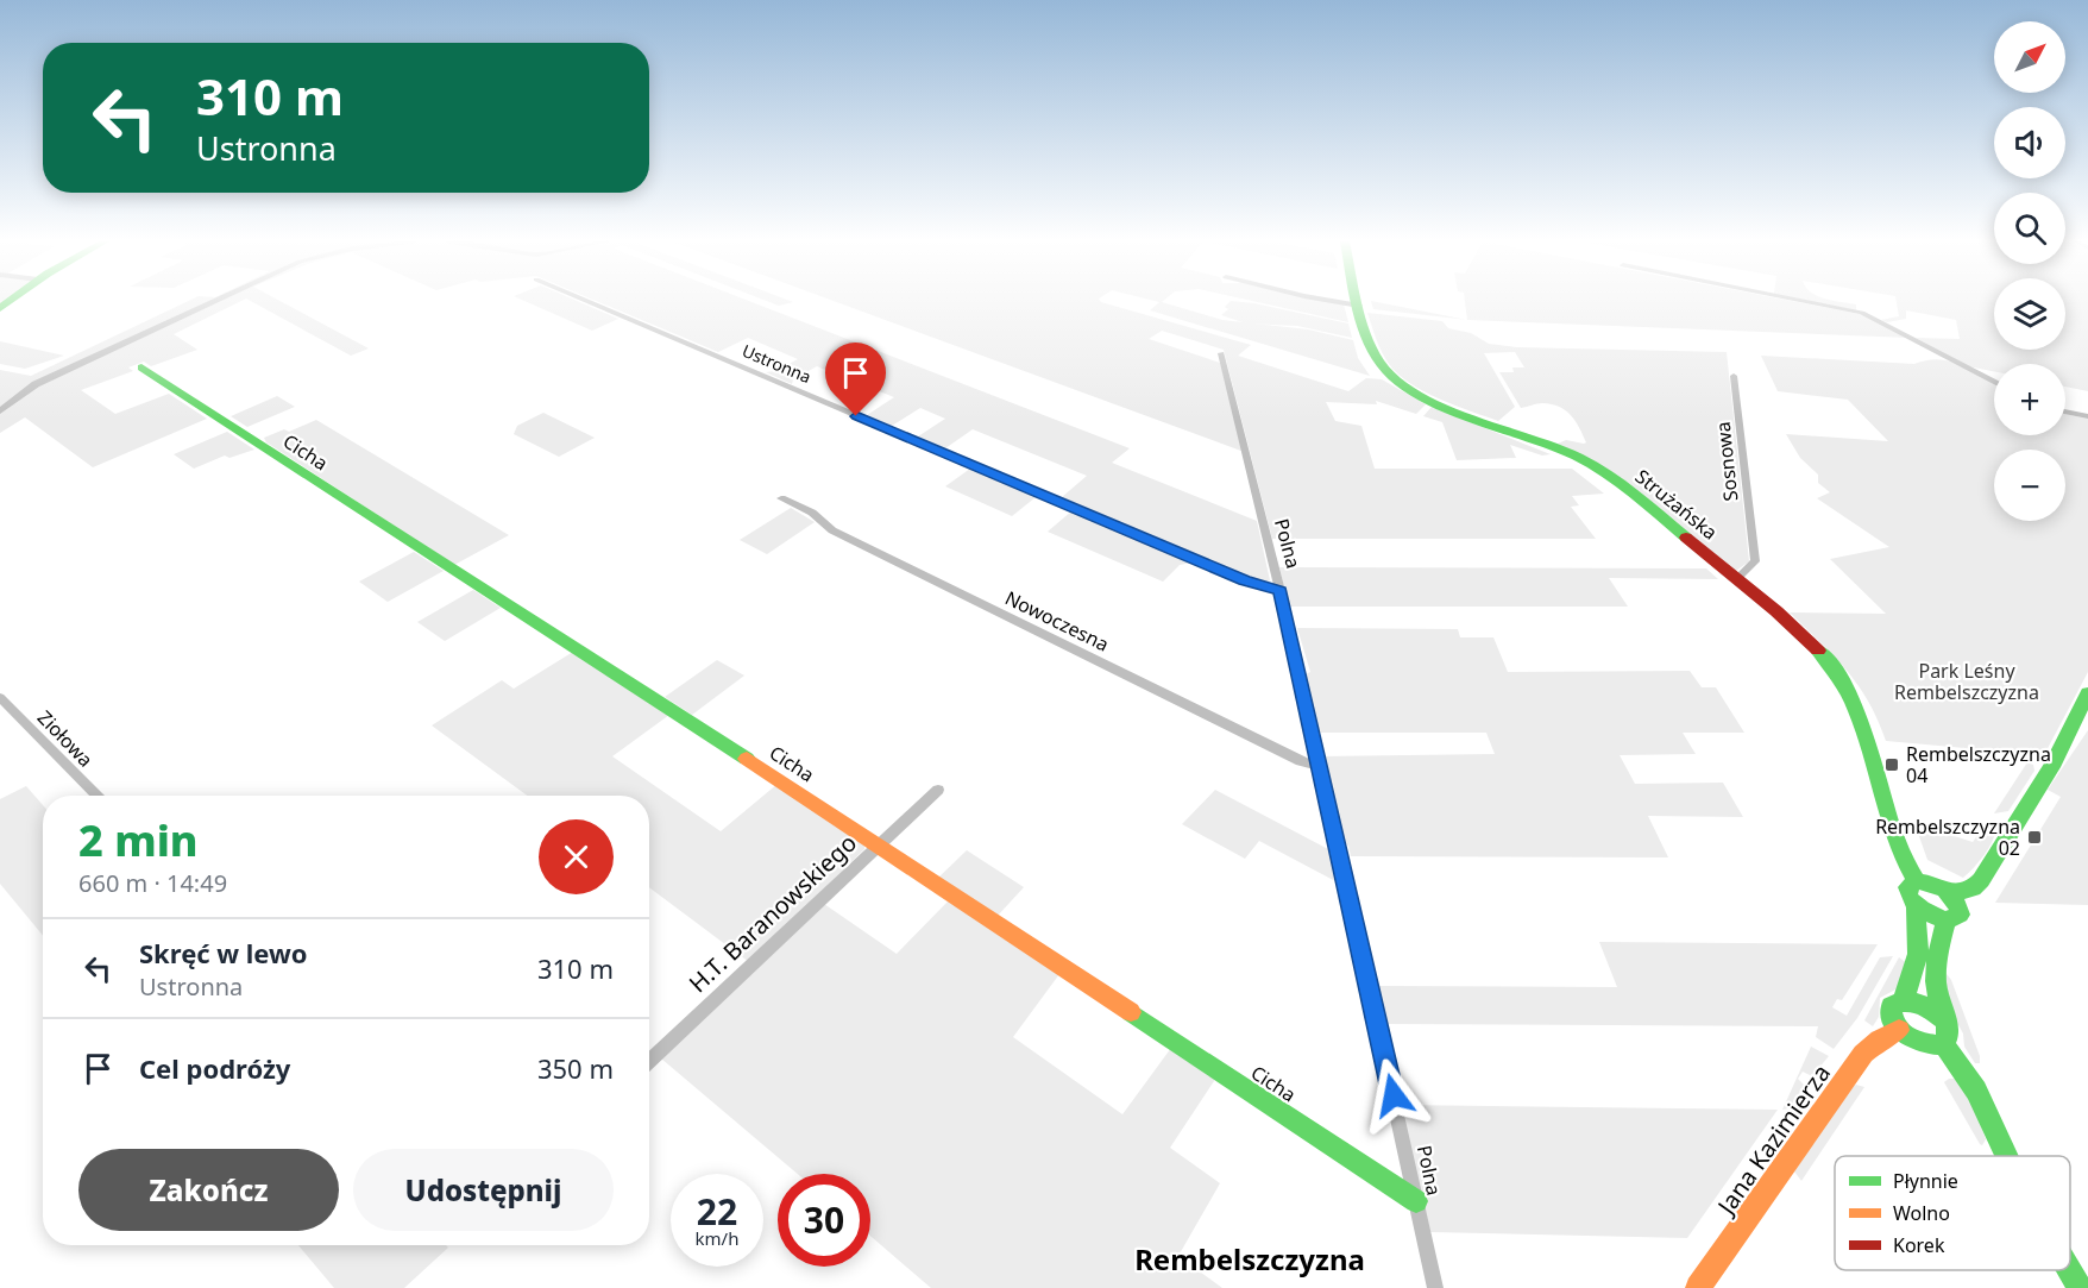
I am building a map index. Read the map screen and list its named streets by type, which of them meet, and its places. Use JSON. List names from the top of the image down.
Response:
{
  "streets": {
    "main road": ["Cicha", "Strużańska", "Jana Kazimierza"],
    "street": [
      "Ustronna",
      "Sosnowa",
      "Polna",
      "Nowoczesna",
      "Ziołowa",
      "H.T. Baranowskiego"
    ]
  },
  "crossings": [
    ["Ustronna", "Polna"],
    ["Cicha", "Polna"],
    ["Cicha", "H.T. Baranowskiego"],
    ["Sosnowa", "Strużańska"],
    ["Polna", "Nowoczesna"]
  ],
  "districts": ["Rembelszczyzna"],
  "parks": ["Park Leśny Rembelszczyzna"],
  "places": {
    "transit": ["Rembelszczyzna 04", "Rembelszczyzna 02"]
  },
  "legend": ["Płynnie", "Wolno", "Korek"],
  "north": "top right",
  "page": {
    "map_buttons": ["+", "−"],
    "turn": ["310 m", "Ustronna"],
    "heading": ["2 min", "660 m · 14:49"],
    "list": [
      {
        "name": "Skręć w lewo",
        "note": "Ustronna",
        "value": "310 m"
      },
      {
        "name": "Cel podróży",
        "value": "350 m"
      }
    ],
    "buttons": ["Zakończ", "Udostępnij"],
    "speed": "22 km/h",
    "limit": "30"
  }
}
